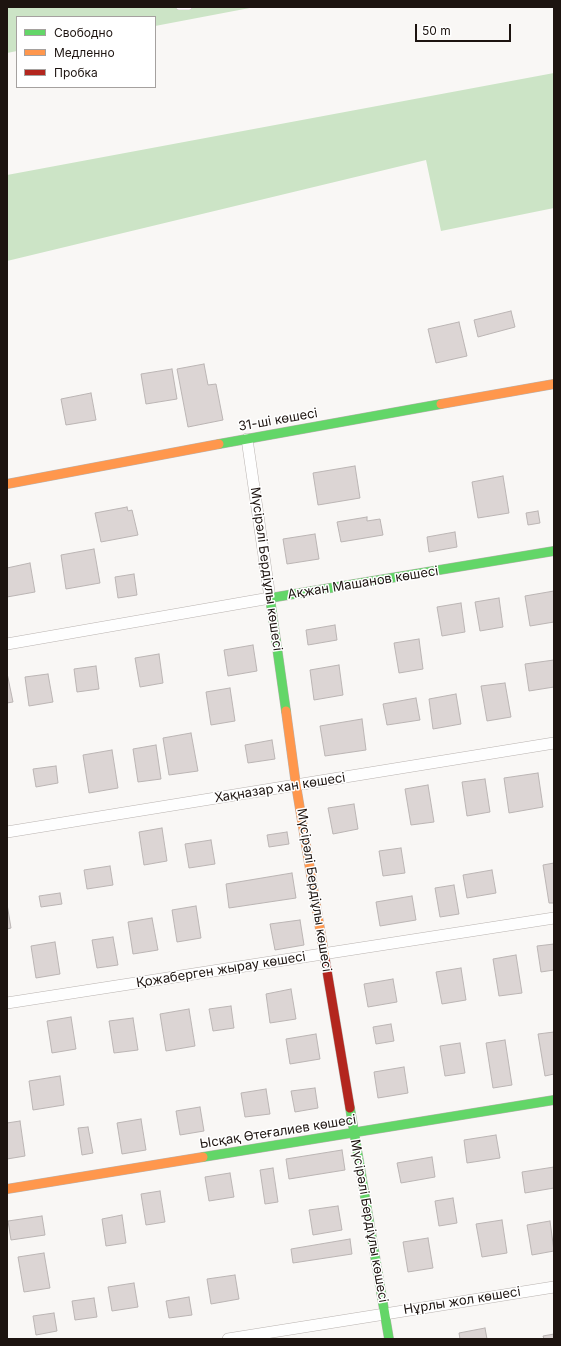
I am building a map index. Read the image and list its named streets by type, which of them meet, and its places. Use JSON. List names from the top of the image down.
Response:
{
  "streets": {
    "street": [
      "31-ші көшесі",
      "Мүсірәлі Бердіұлы көшесі",
      "Ақжан Машанов көшесі",
      "Хақназар хан көшесі",
      "Қожаберген жырау көшесі",
      "Ысқақ Өтеғалиев көшесі",
      "Нұрлы жол көшесі"
    ]
  },
  "crossings": [
    ["31-ші көшесі", "Мүсірәлі Бердіұлы көшесі"],
    ["Мүсірәлі Бердіұлы көшесі", "Ақжан Машанов көшесі"],
    ["Мүсірәлі Бердіұлы көшесі", "Хақназар хан көшесі"],
    ["Мүсірәлі Бердіұлы көшесі", "Қожаберген жырау көшесі"],
    ["Мүсірәлі Бердіұлы көшесі", "Ысқақ Өтеғалиев көшесі"],
    ["Мүсірәлі Бердіұлы көшесі", "Нұрлы жол көшесі"]
  ],
  "legend": ["Свободно", "Медленно", "Пробка"],
  "scale_bar": "50 m"
}
